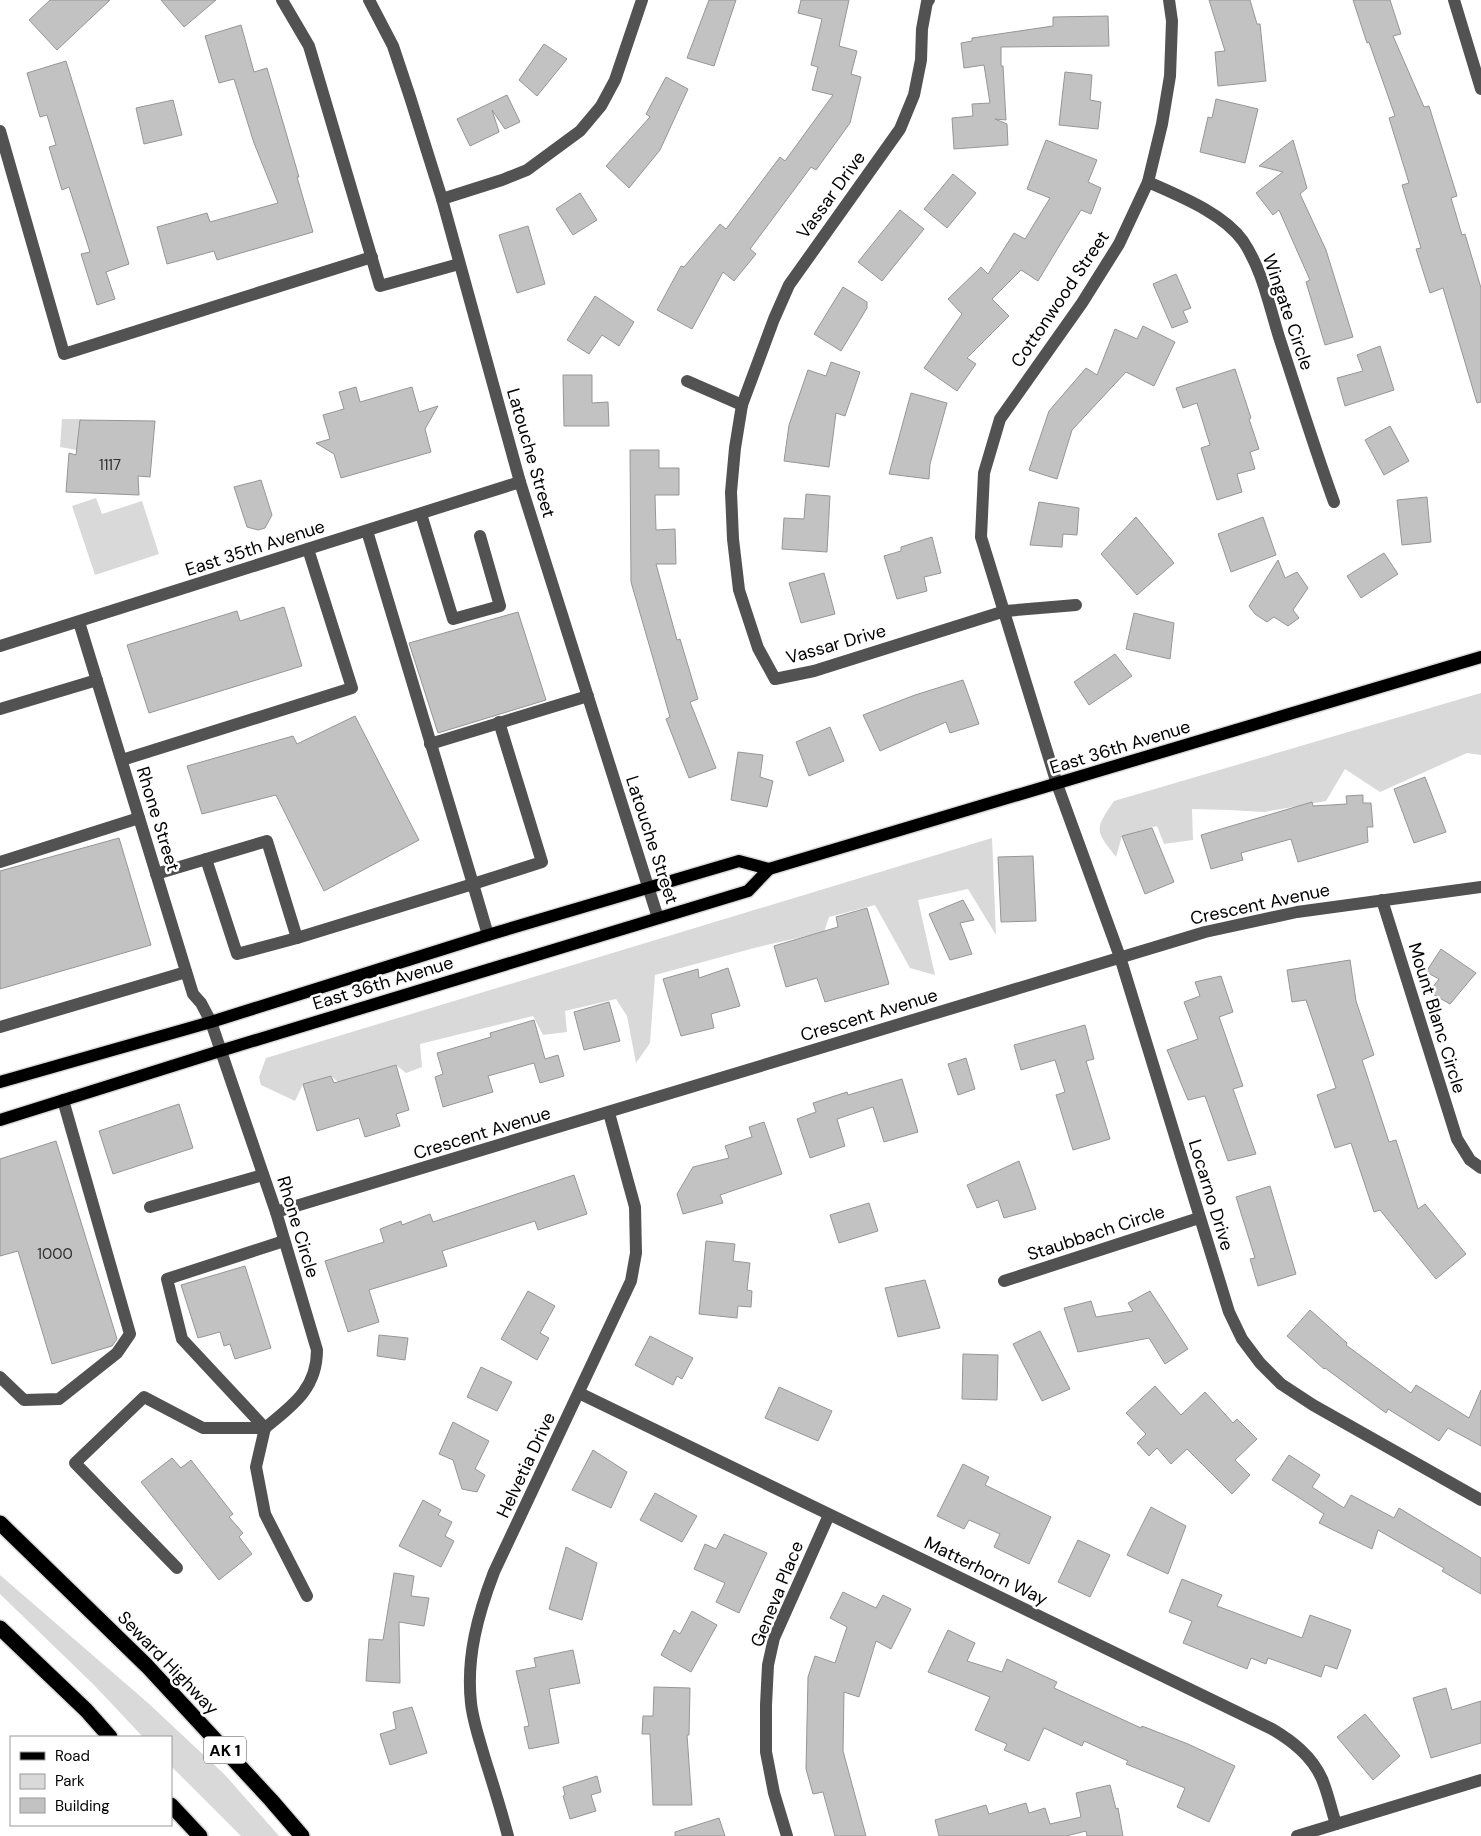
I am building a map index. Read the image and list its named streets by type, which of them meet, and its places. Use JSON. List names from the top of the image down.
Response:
{
  "streets": {
    "highway": ["Seward Highway", "AK 1"],
    "main road": ["East 36th Avenue"],
    "street": [
      "Vassar Drive",
      "Cottonwood Street",
      "Wingate Circle",
      "Latouche Street",
      "East 35th Avenue",
      "Rhone Street",
      "Crescent Avenue",
      "Mount Blanc Circle",
      "Locarno Drive",
      "Rhone Circle",
      "Staubbach Circle",
      "Helvetia Drive",
      "Matterhorn Way",
      "Geneva Place"
    ]
  },
  "crossings": [
    ["Vassar Drive", "Cottonwood Street"],
    ["Cottonwood Street", "Wingate Circle"],
    ["Cottonwood Street", "East 36th Avenue"],
    ["Cottonwood Street", "Locarno Drive"],
    ["Latouche Street", "East 35th Avenue"],
    ["Latouche Street", "East 36th Avenue"],
    ["East 35th Avenue", "Rhone Street"],
    ["East 36th Avenue", "Rhone Street"],
    ["East 36th Avenue", "Locarno Drive"],
    ["East 36th Avenue", "Rhone Circle"],
    ["Rhone Street", "Rhone Circle"],
    ["Crescent Avenue", "Mount Blanc Circle"],
    ["Crescent Avenue", "Locarno Drive"],
    ["Crescent Avenue", "Rhone Circle"],
    ["Crescent Avenue", "Helvetia Drive"],
    ["Locarno Drive", "Staubbach Circle"],
    ["Helvetia Drive", "Matterhorn Way"],
    ["Matterhorn Way", "Geneva Place"]
  ],
  "house_numbers": ["1117", "1000"],
  "legend": ["Road", "Park", "Building"]
}
